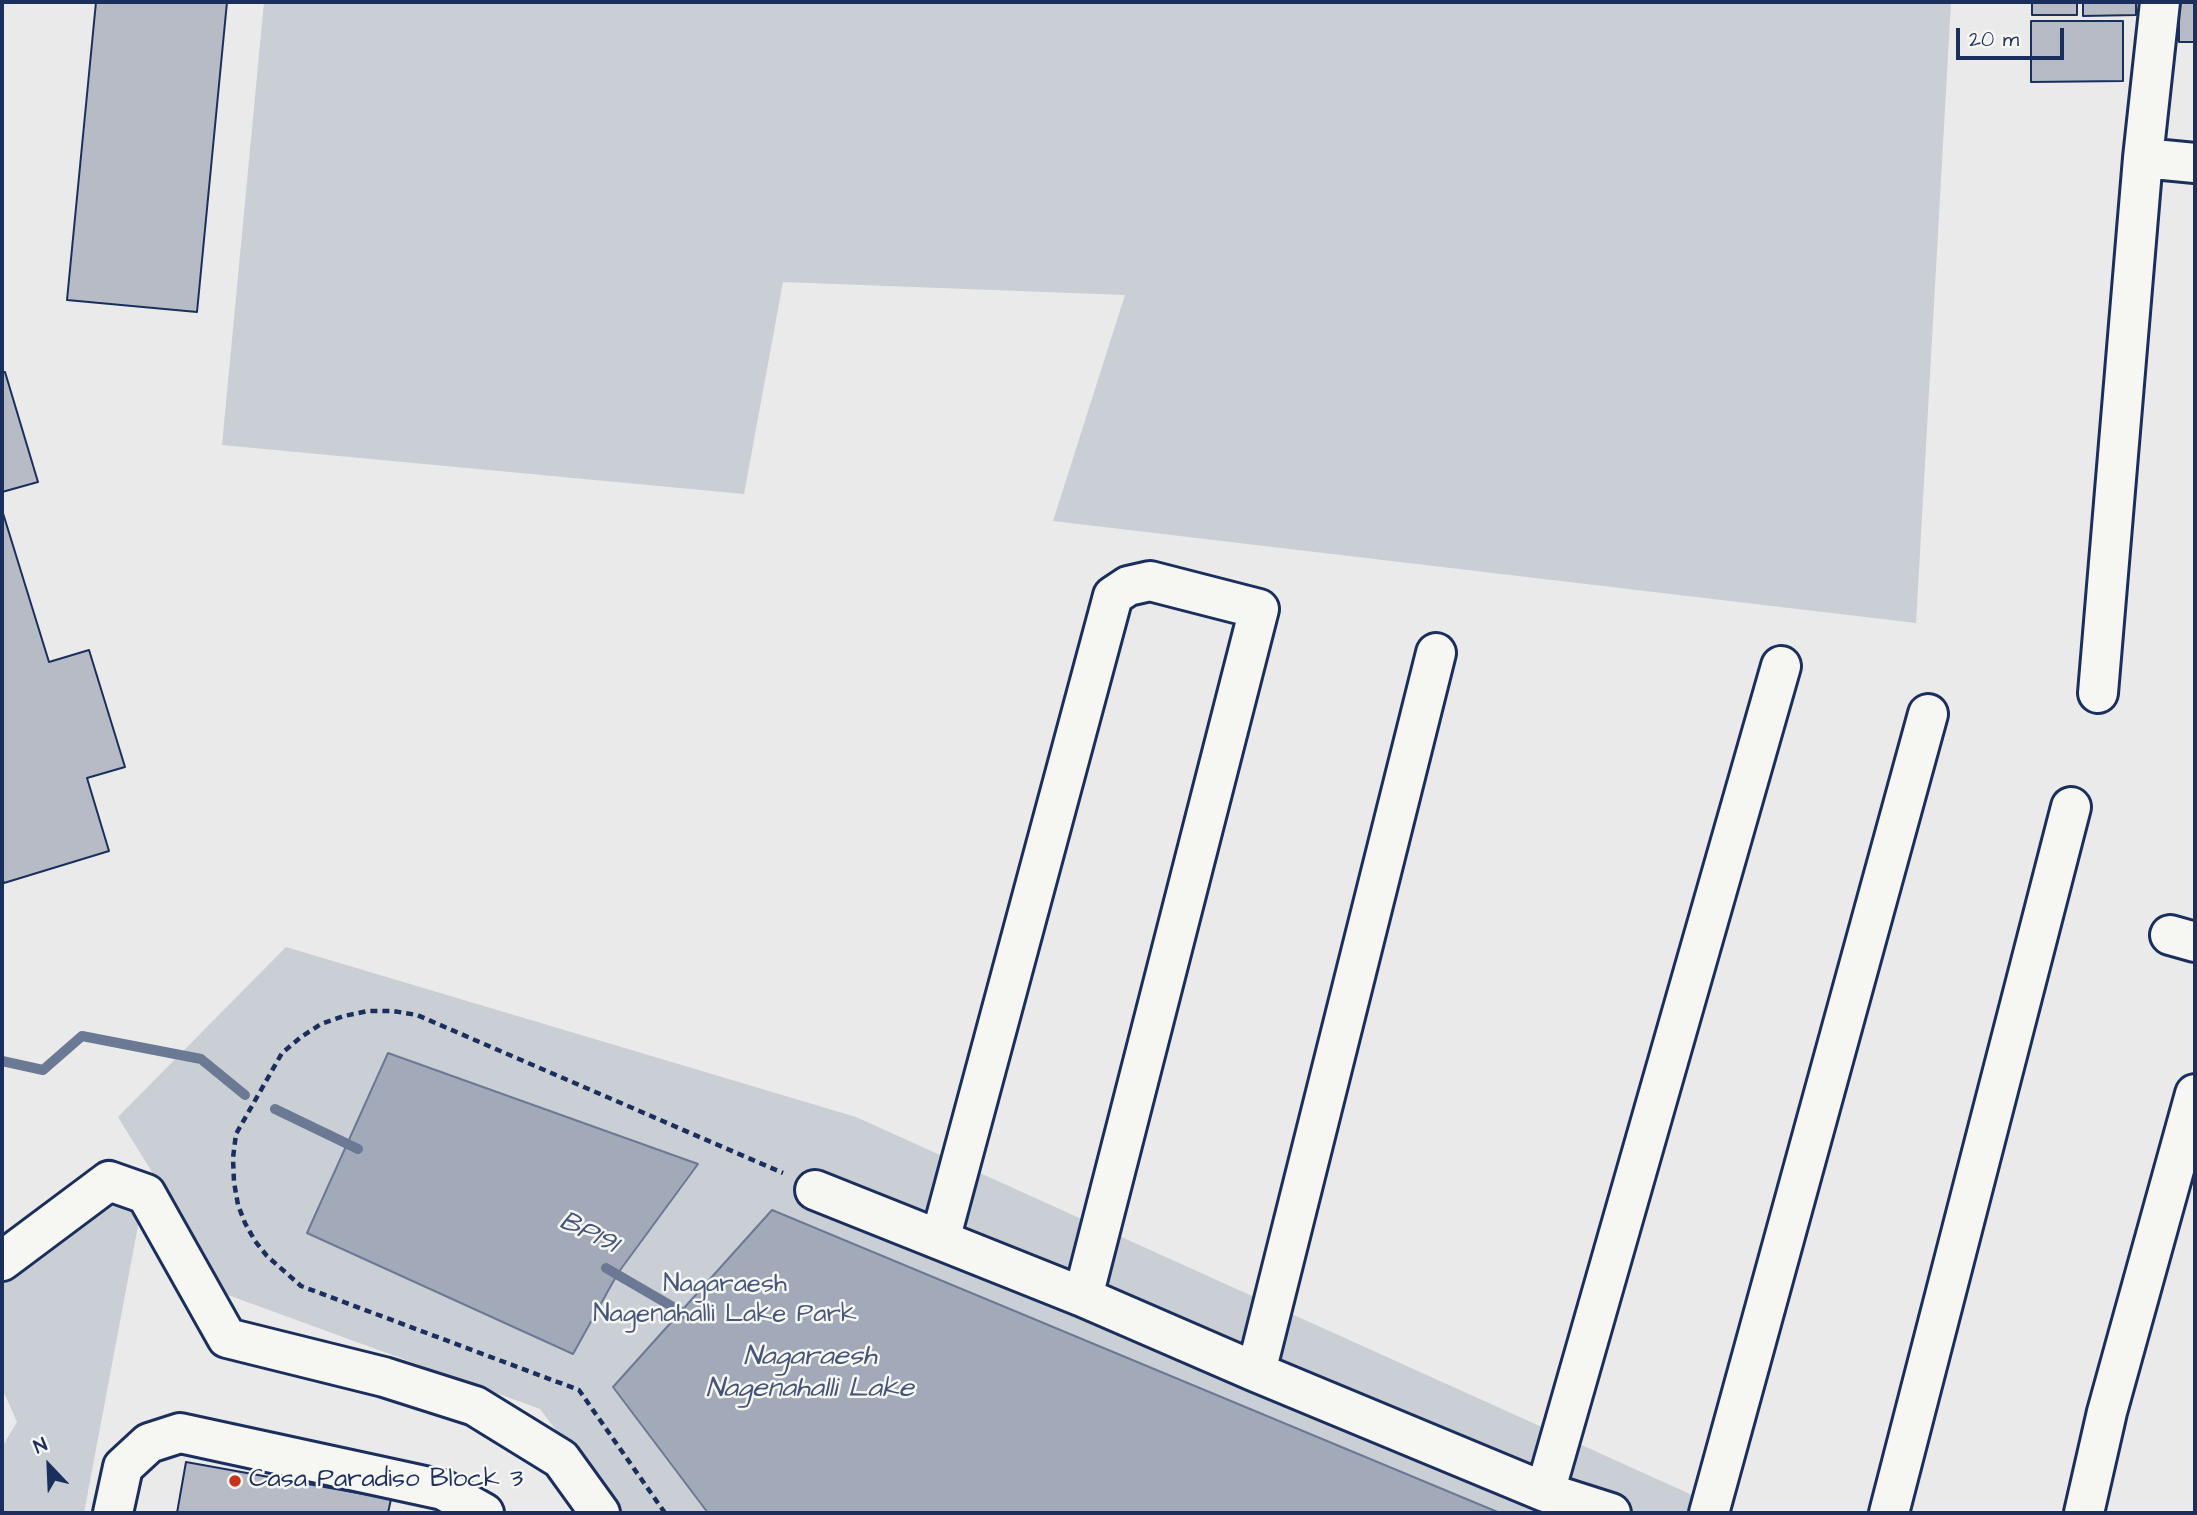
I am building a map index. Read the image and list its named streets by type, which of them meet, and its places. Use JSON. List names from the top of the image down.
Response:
{
  "water": ["BP191", "Nagaraesh Nagenahalli Lake"],
  "parks": ["Nagaraesh Nagenahalli Lake Park"],
  "places": ["Casa Paradiso Block 3"],
  "scale_bar": "20 m",
  "north": "top left"
}
